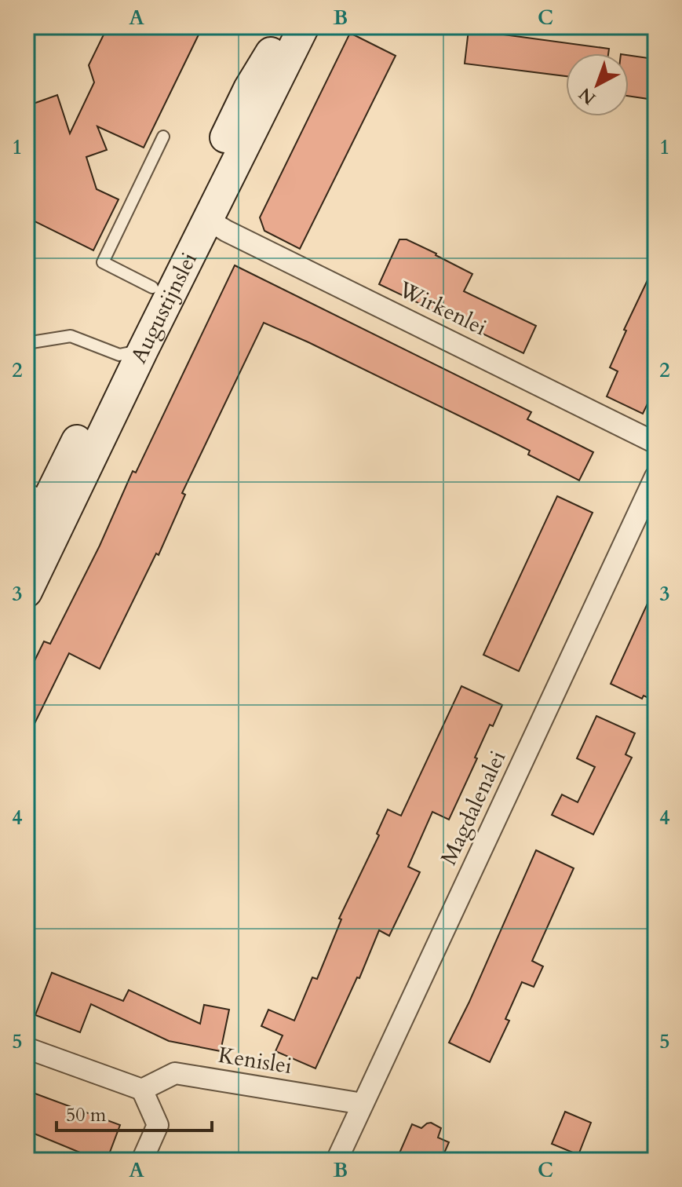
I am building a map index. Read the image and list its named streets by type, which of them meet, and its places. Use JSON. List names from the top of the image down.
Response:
{
  "streets": {
    "street": [
      "Augustijnslei",
      "Wirkenlei",
      "Magdalenalei",
      "Kenislei"
    ]
  },
  "crossings": [
    ["Augustijnslei", "Wirkenlei"],
    ["Magdalenalei", "Kenislei"]
  ],
  "scale_bar": "50 m",
  "north": "bottom left",
  "grid": {
    "columns": ["A", "B", "C"],
    "rows": [
      "1",
      "2",
      "3",
      "4",
      "5"
    ]
  }
}
